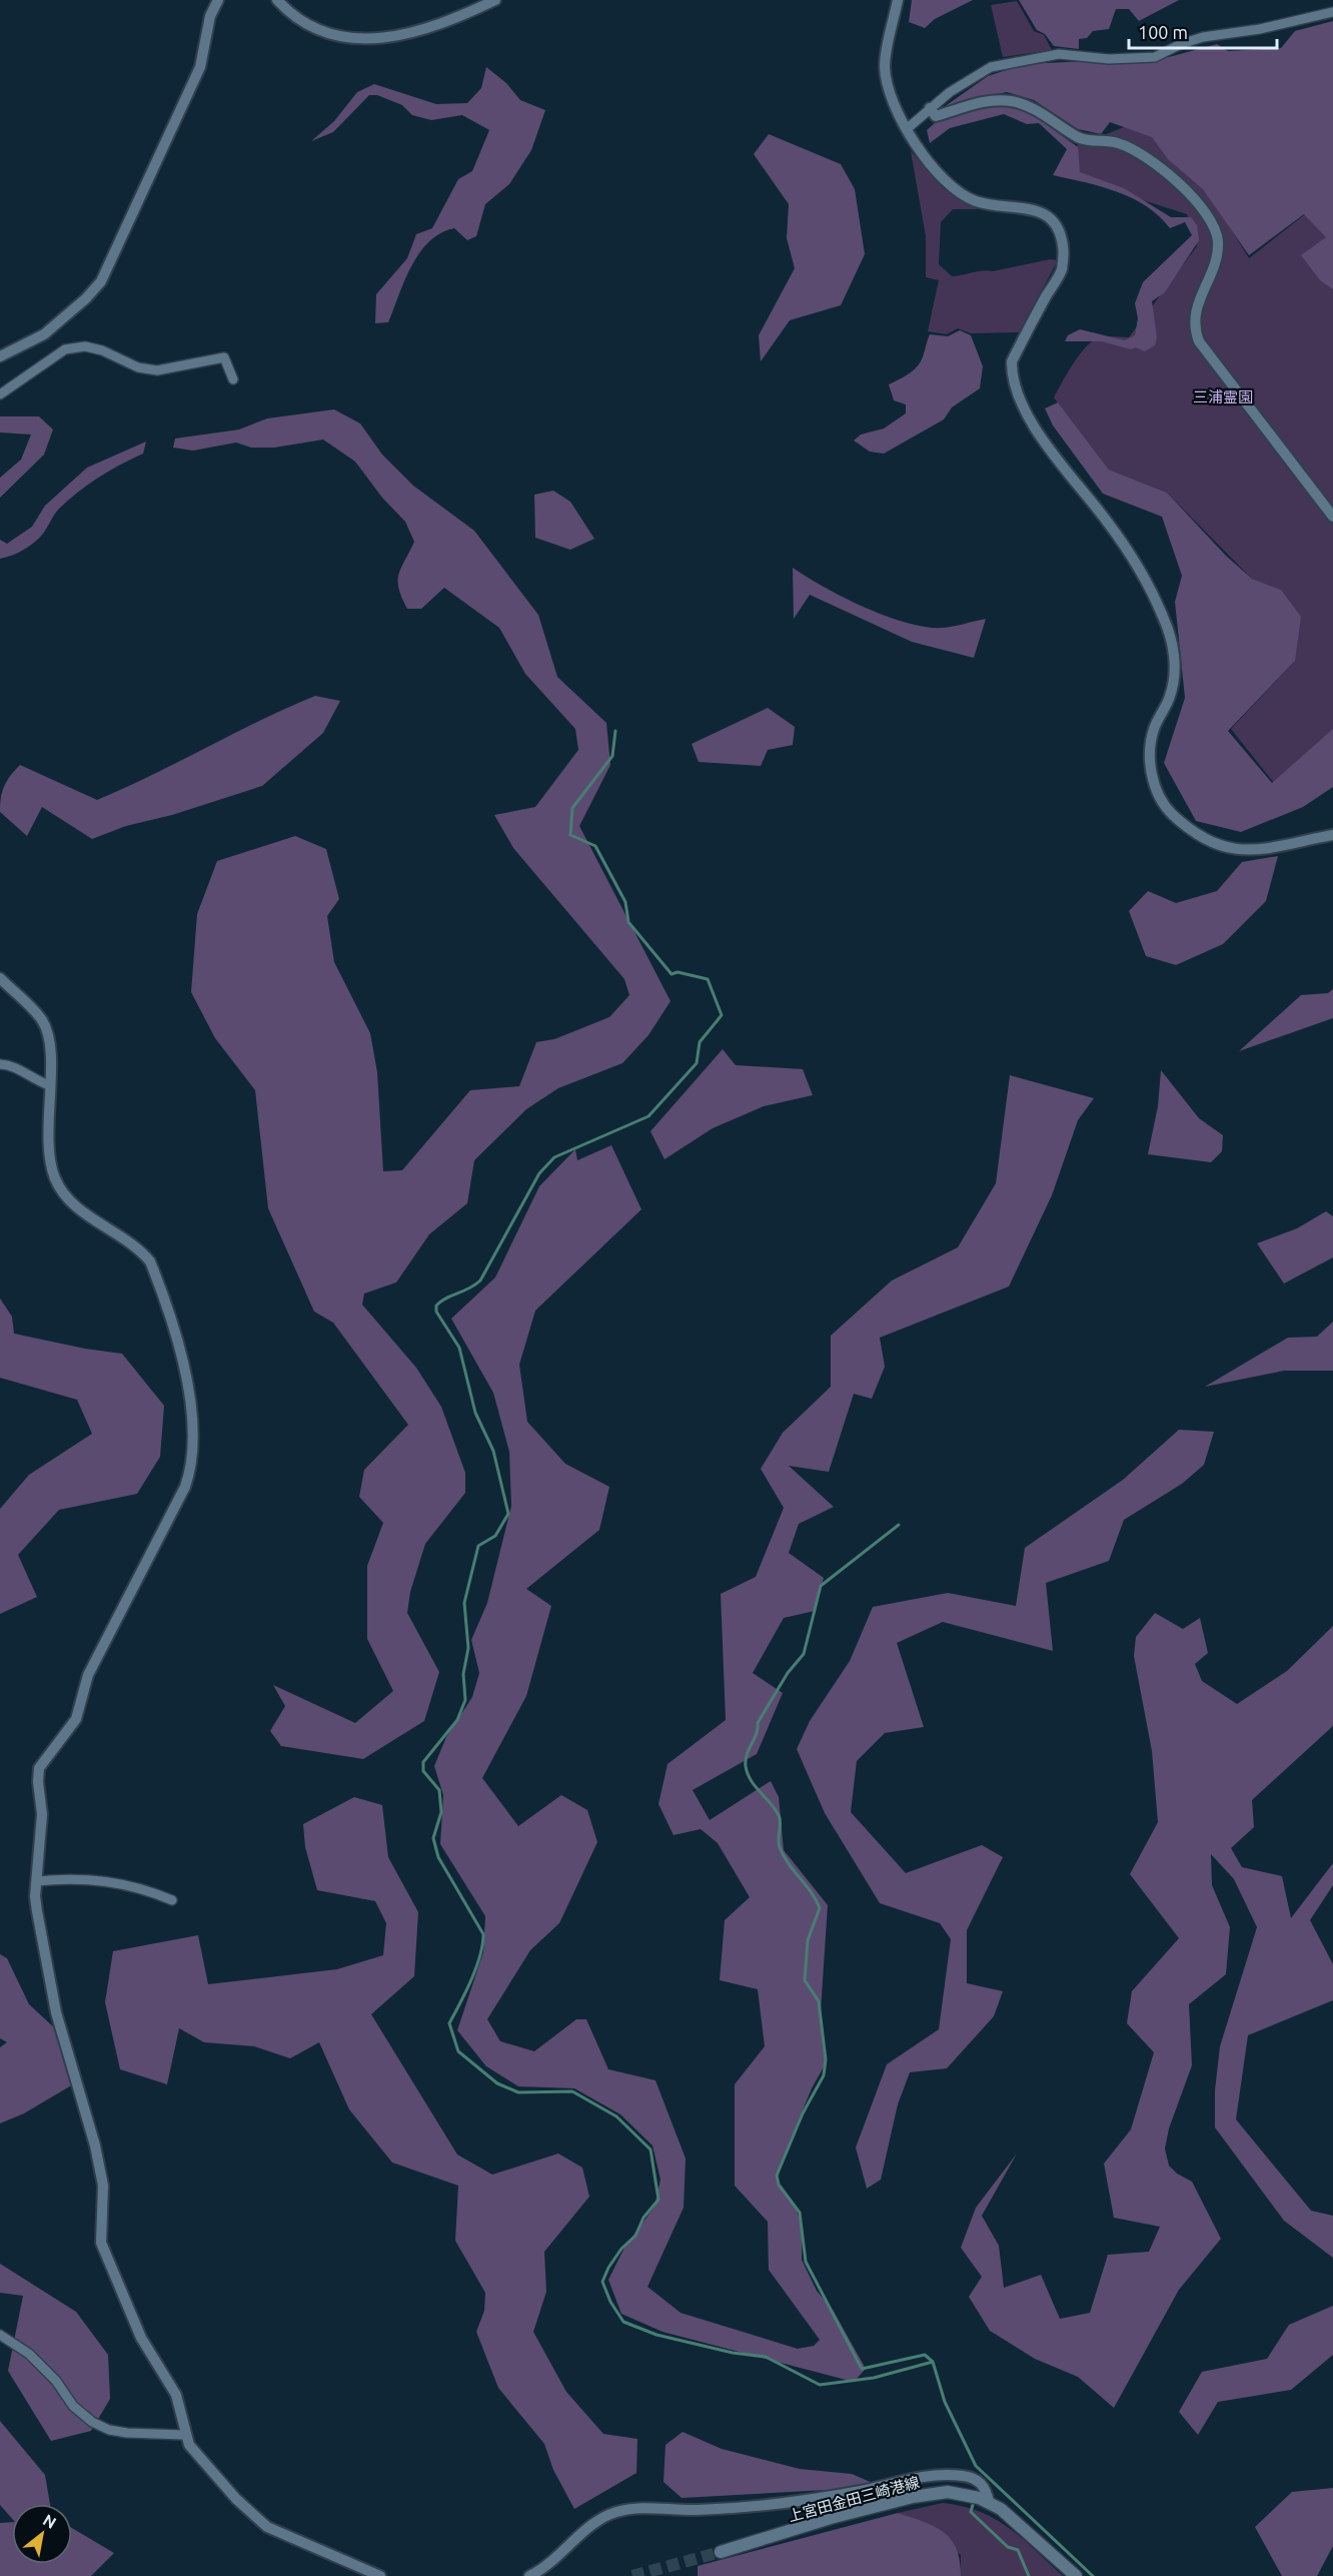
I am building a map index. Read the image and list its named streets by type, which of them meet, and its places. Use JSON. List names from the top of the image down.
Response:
{
  "streets": {
    "main road": ["上宮田金田三崎港線"]
  },
  "parks": ["三浦霊園"],
  "scale_bar": "100 m",
  "north": "top right"
}
